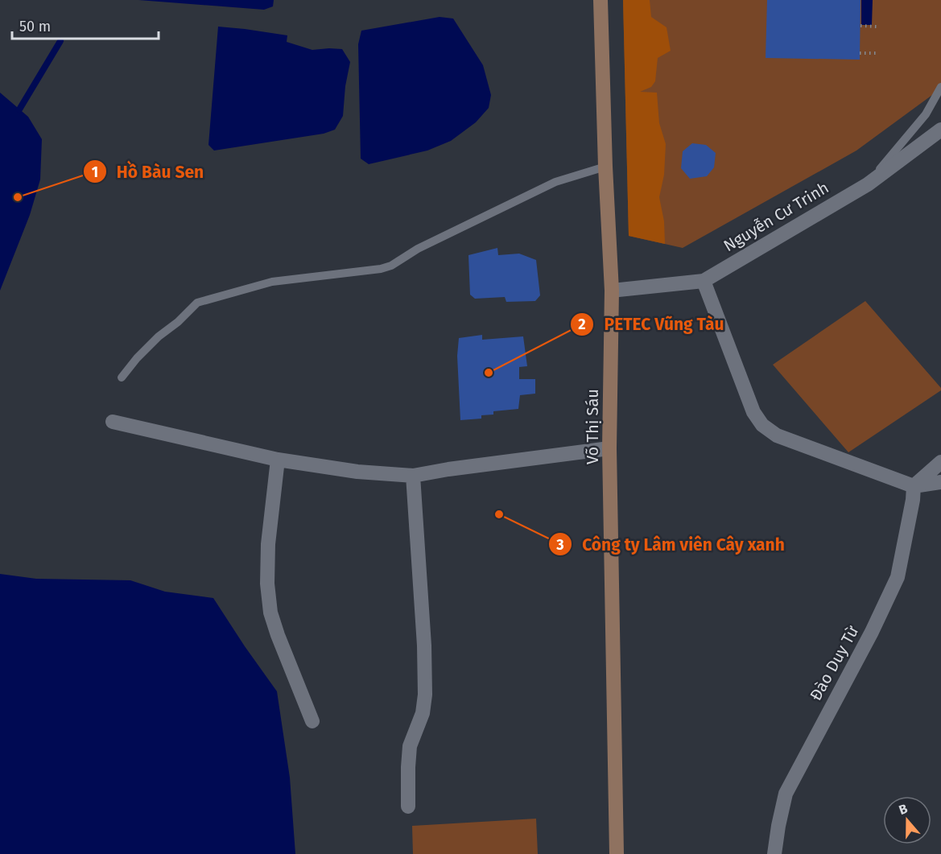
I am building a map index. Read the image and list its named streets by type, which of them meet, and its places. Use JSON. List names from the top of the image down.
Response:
{
  "streets": {
    "main road": ["Võ Thị Sáu"],
    "street": ["Nguyễn Cư Trinh", "Đào Duy Từ"]
  },
  "crossings": [
    ["Nguyễn Cư Trinh", "Võ Thị Sáu"]
  ],
  "places": ["Hồ Bàu Sen", "PETEC Vũng Tàu", "Công ty Lâm viên Cây xanh"],
  "scale_bar": "50 m",
  "north": "top"
}
